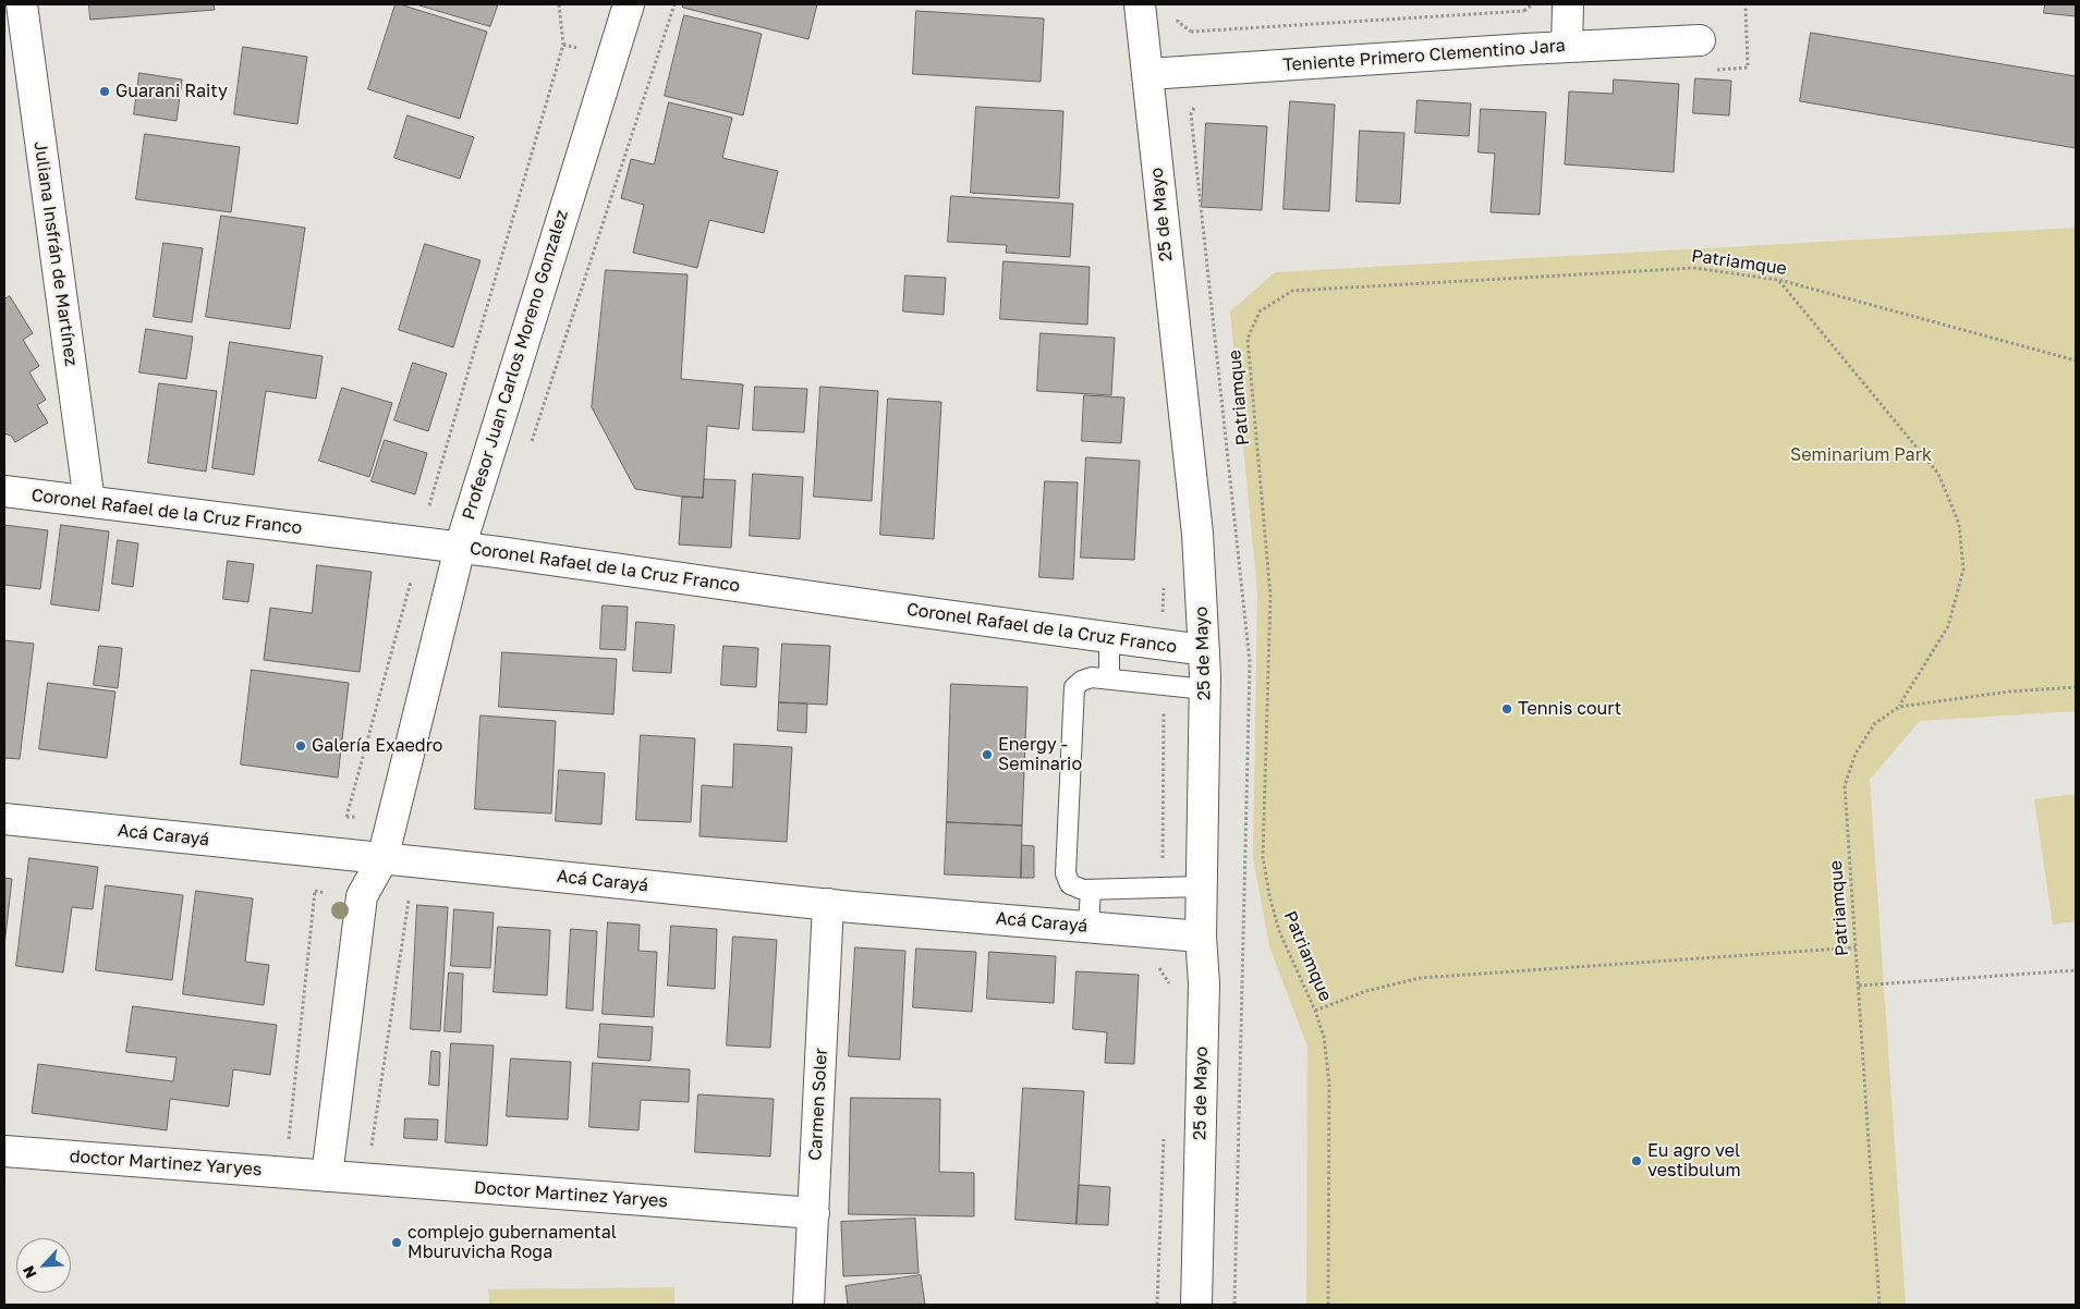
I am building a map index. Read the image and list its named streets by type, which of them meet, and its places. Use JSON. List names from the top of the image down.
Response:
{
  "streets": {
    "street": [
      "Teniente Primero Clementino Jara",
      "25 de Mayo",
      "Juliana Insfrán de Martínez",
      "Profesor Juan Carlos Moreno Gonzalez",
      "Coronel Rafael de la Cruz Franco",
      "Acá Carayá",
      "Carmen Soler",
      "doctor Martinez Yaryes",
      "Doctor Martinez Yaryes"
    ],
    "path": ["Patriamque"]
  },
  "crossings": [
    ["Teniente Primero Clementino Jara", "25 de Mayo"],
    ["25 de Mayo", "Coronel Rafael de la Cruz Franco"],
    ["25 de Mayo", "Acá Carayá"],
    ["Juliana Insfrán de Martínez", "Coronel Rafael de la Cruz Franco"],
    ["Profesor Juan Carlos Moreno Gonzalez", "Coronel Rafael de la Cruz Franco"],
    ["Profesor Juan Carlos Moreno Gonzalez", "Acá Carayá"],
    ["Profesor Juan Carlos Moreno Gonzalez", "doctor Martinez Yaryes"],
    ["Profesor Juan Carlos Moreno Gonzalez", "Doctor Martinez Yaryes"],
    ["Acá Carayá", "Carmen Soler"],
    ["Carmen Soler", "Doctor Martinez Yaryes"],
    ["doctor Martinez Yaryes", "Doctor Martinez Yaryes"]
  ],
  "parks": ["Seminarium Park"],
  "places": [
    "Guarani Raity",
    "Tennis court",
    "Galería Exaedro",
    "Energy - Seminario",
    "Eu agro vel vestibulum",
    "complejo gubernamental Mburuvicha Roga"
  ],
  "north": "bottom left"
}
